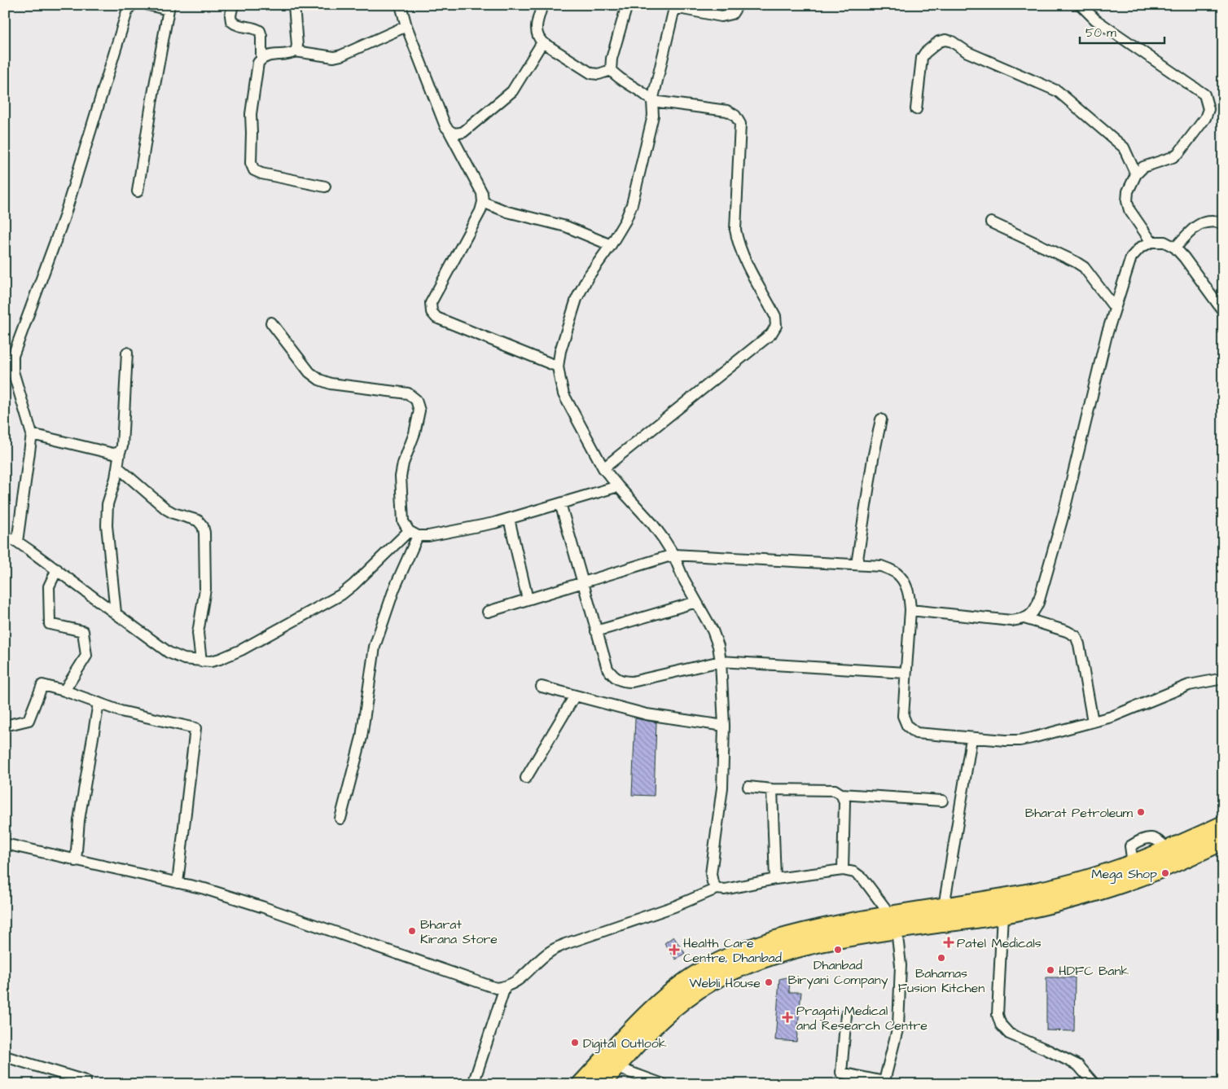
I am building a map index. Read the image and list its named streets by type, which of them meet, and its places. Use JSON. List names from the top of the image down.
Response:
{
  "places": {
    "other": [
      "Bharat Petroleum",
      "Mega Shop",
      "Bharat Kirana Store",
      "Dhanbad Biryani Company",
      "Bahamas Fusion Kitchen",
      "HDFC Bank",
      "Webli House",
      "Digital Outlook"
    ],
    "health": ["Patel Medicals", "Health Care Centre, Dhanbad", "Pragati Medical and Research Centre"]
  },
  "scale_bar": "50 m"
}
